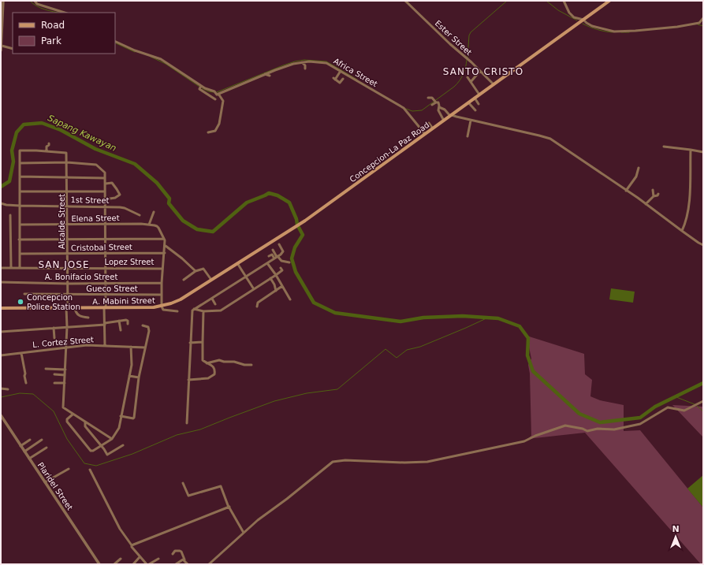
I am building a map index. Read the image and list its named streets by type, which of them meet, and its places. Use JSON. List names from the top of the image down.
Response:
{
  "streets": {
    "main road": ["Concepcion-La Paz Road", "A. Mabini Street"],
    "street": [
      "Ester Street",
      "Africa Street",
      "1st Street",
      "Elena Street",
      "Alcalde Street",
      "Cristobal Street",
      "Lopez Street",
      "A. Bonifacio Street",
      "Gueco Street",
      "L. Cortez Street",
      "Plaridel Street"
    ]
  },
  "crossings": [
    ["Ester Street", "Concepcion-La Paz Road"],
    ["Africa Street", "Concepcion-La Paz Road"],
    ["Concepcion-La Paz Road", "A. Mabini Street"],
    ["1st Street", "Alcalde Street"],
    ["Elena Street", "Alcalde Street"],
    ["Elena Street", "Cristobal Street"],
    ["Alcalde Street", "Cristobal Street"],
    ["Alcalde Street", "Lopez Street"],
    ["Alcalde Street", "A. Bonifacio Street"],
    ["Alcalde Street", "Gueco Street"],
    ["Alcalde Street", "A. Mabini Street"],
    ["Alcalde Street", "L. Cortez Street"]
  ],
  "districts": ["SANTO CRISTO", "SAN JOSE"],
  "water": ["Sapang Kawayan"],
  "places": ["Concepcion Police Station"],
  "legend": ["Road", "Park"],
  "north": "top"
}
